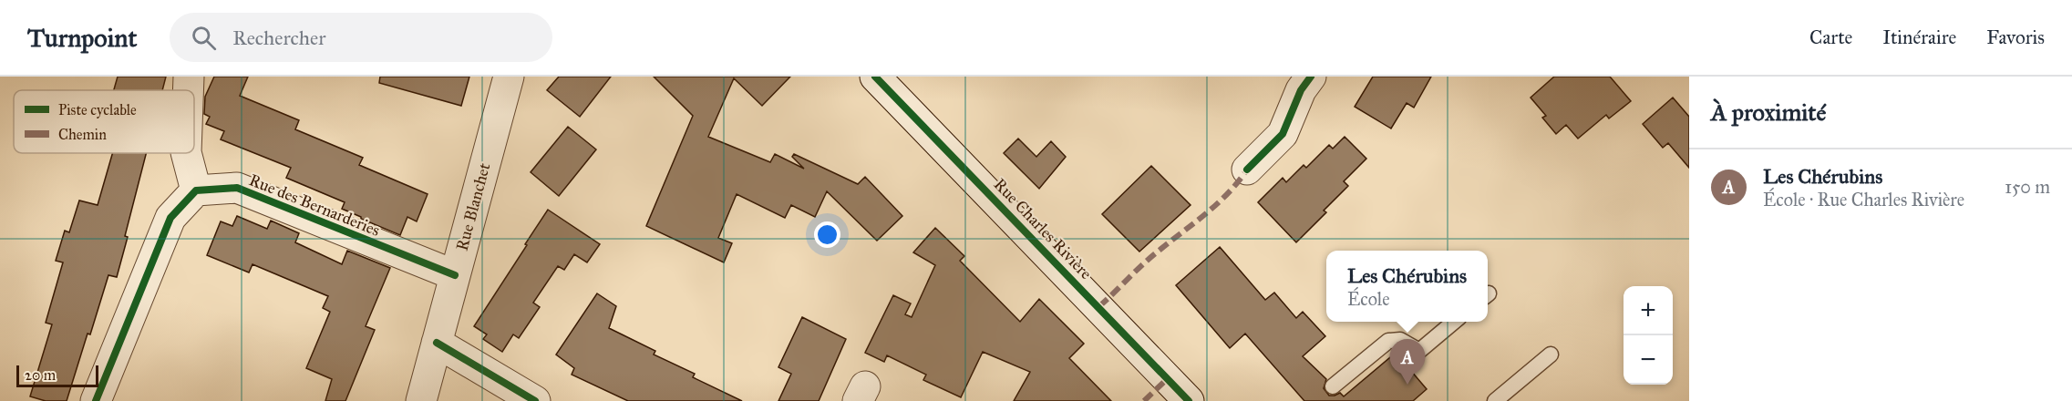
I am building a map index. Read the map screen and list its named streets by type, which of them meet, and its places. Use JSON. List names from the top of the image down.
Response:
{
  "streets": {
    "street": ["Rue des Bernarderies", "Rue Blanchet", "Rue Charles Rivière"]
  },
  "crossings": [
    ["Rue des Bernarderies", "Rue Blanchet"]
  ],
  "legend": ["Piste cyclable", "Chemin"],
  "scale_bar": "20 m",
  "page": {
    "header": "Turnpoint",
    "search": "Rechercher",
    "nav": ["Carte", "Itinéraire", "Favoris"],
    "heading": "À proximité",
    "list": [
      {
        "mark": "A",
        "name": "Les Chérubins",
        "note": "École · Rue Charles Rivière",
        "value": "150 m"
      }
    ],
    "popup": ["Les Chérubins", "École"],
    "map_buttons": ["+", "−"],
    "pins": "A",
    "scale": "20 m"
  }
}
